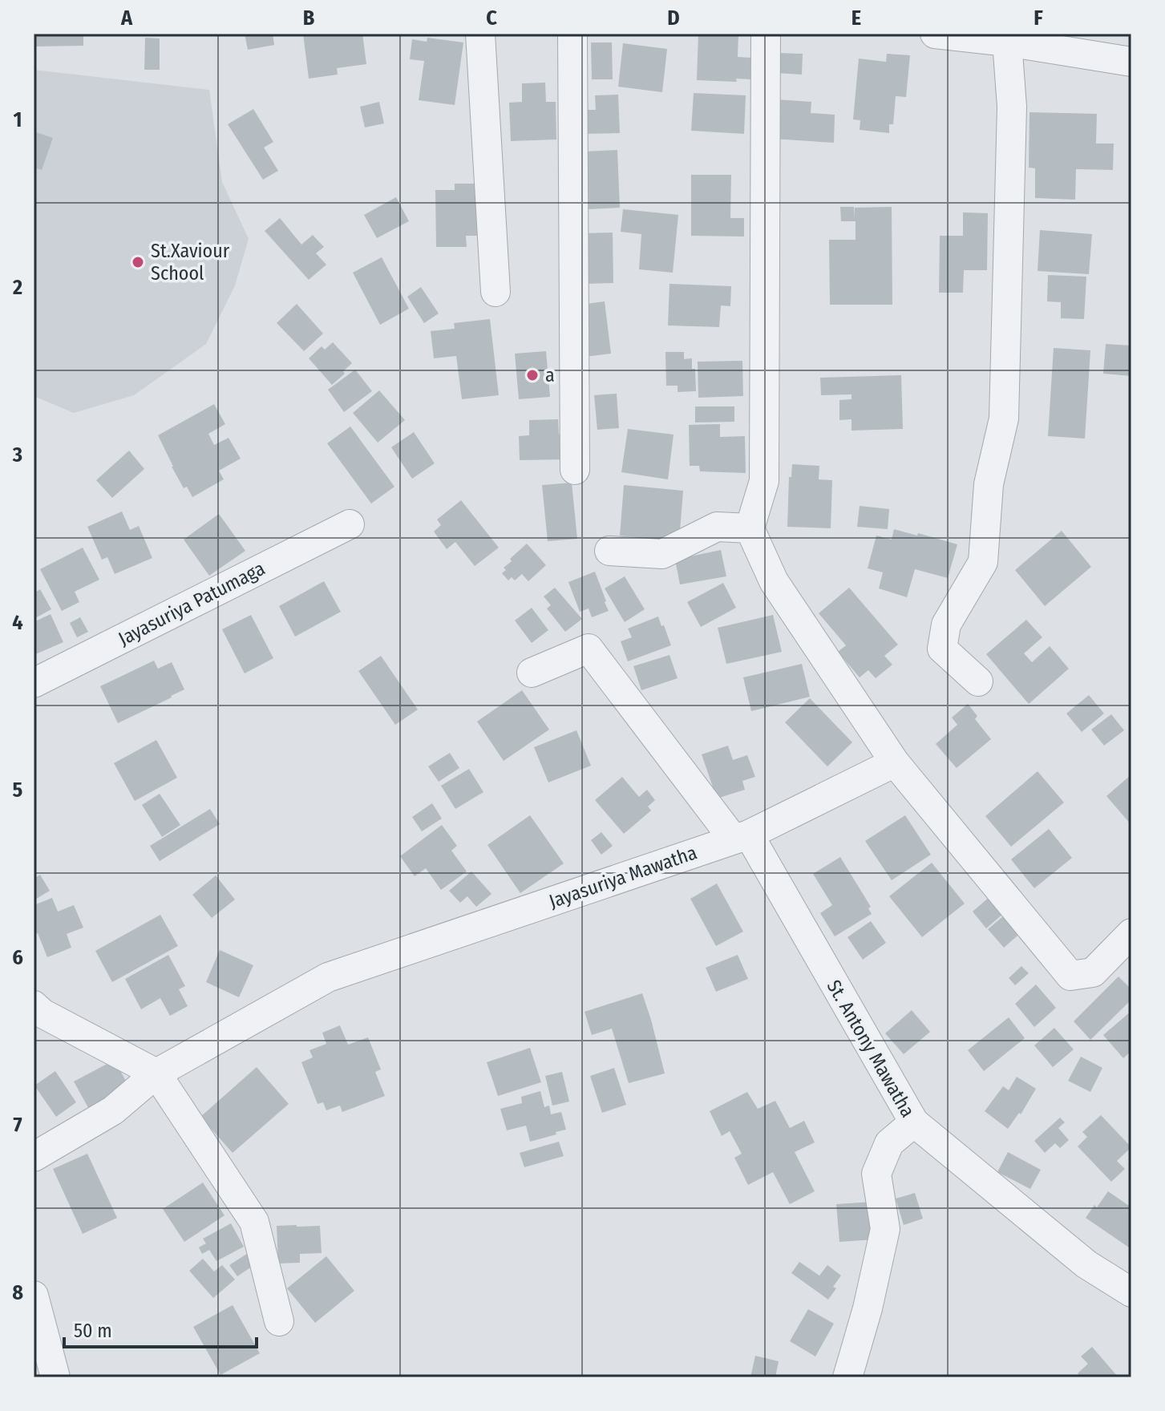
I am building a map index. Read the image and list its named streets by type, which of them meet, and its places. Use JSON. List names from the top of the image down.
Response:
{
  "streets": {
    "street": ["Jayasuriya Patumaga", "Jayasuriya Mawatha", "St. Antony Mawatha"]
  },
  "crossings": [
    ["Jayasuriya Mawatha", "St. Antony Mawatha"]
  ],
  "places": ["St.Xaviour School", "a"],
  "scale_bar": "50 m",
  "grid": {
    "columns": [
      "A",
      "B",
      "C",
      "D",
      "E",
      "F"
    ],
    "rows": [
      "1",
      "2",
      "3",
      "4",
      "5",
      "6",
      "7",
      "8"
    ]
  }
}
